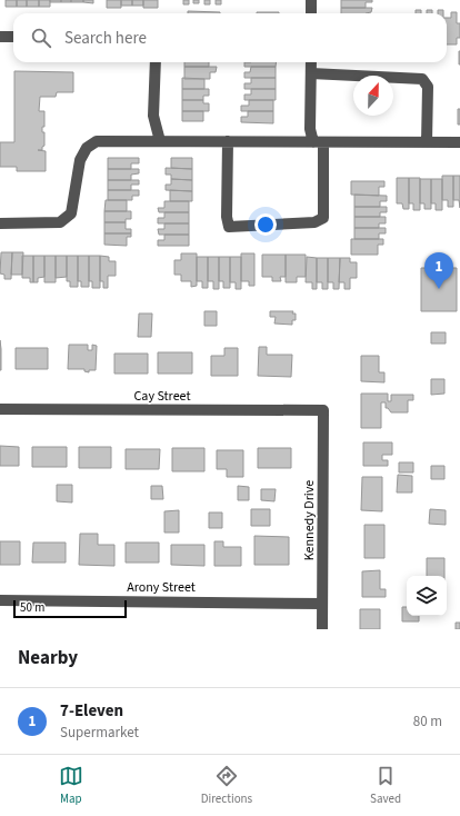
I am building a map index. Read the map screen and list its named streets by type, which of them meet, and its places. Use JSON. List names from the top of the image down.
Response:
{
  "streets": {
    "street": ["Cay Street", "Kennedy Drive", "Arony Street"]
  },
  "crossings": [
    ["Cay Street", "Kennedy Drive"],
    ["Kennedy Drive", "Arony Street"]
  ],
  "scale_bar": "50 m",
  "north": "top",
  "page": {
    "search": "Search here",
    "pins": "1",
    "scale": "50 m",
    "heading": "Nearby",
    "list": [
      {
        "mark": "1",
        "name": "7-Eleven",
        "note": "Supermarket",
        "value": "80 m"
      }
    ],
    "nav": ["Map", "Directions", "Saved"]
  }
}
